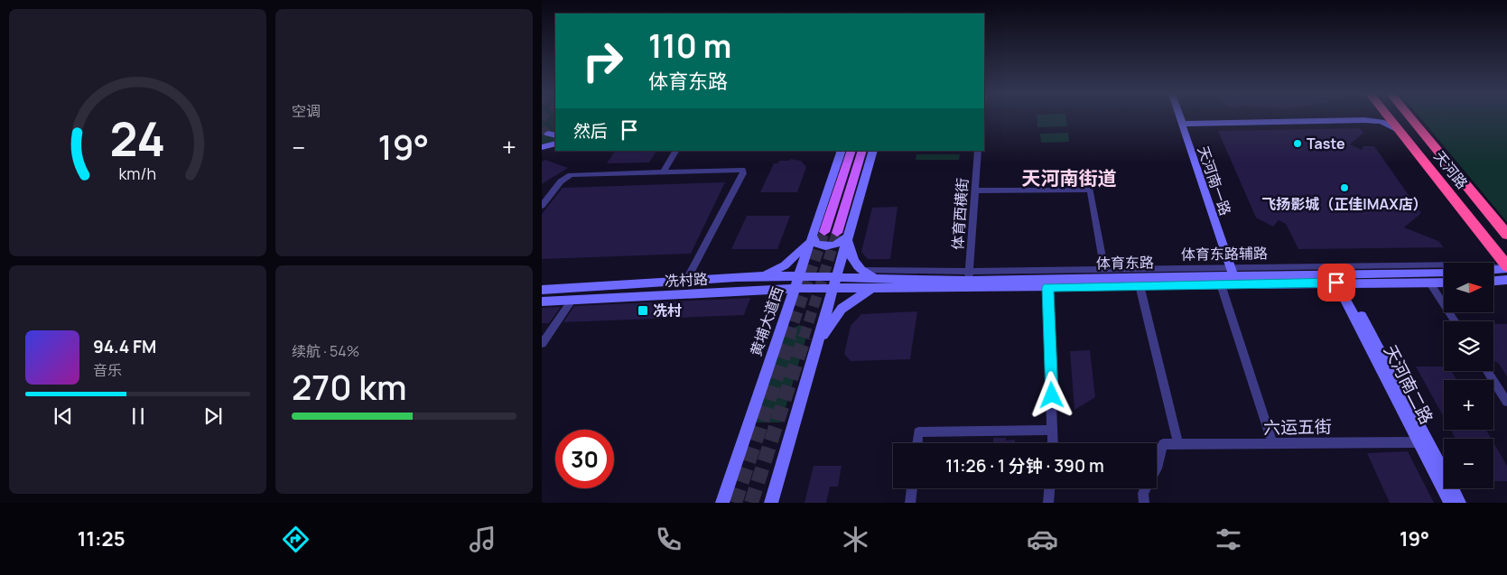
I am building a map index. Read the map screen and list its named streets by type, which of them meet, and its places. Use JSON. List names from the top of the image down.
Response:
{
  "streets": {
    "highway": ["天河路"],
    "main road": [
      "天河南一路",
      "体育东路",
      "冼村路",
      "黄埔大道西",
      "天河南二路"
    ],
    "street": ["体育西横街", "体育东路辅路", "六运五街"]
  },
  "crossings": [
    ["天河路", "体育东路辅路"],
    ["天河南一路", "体育东路辅路"],
    ["天河南一路", "体育东路"],
    ["体育西横街", "体育东路辅路"],
    ["体育西横街", "体育东路"],
    ["体育东路辅路", "体育东路"],
    ["体育东路", "冼村路"],
    ["体育东路", "黄埔大道西"],
    ["体育东路", "天河南二路"],
    ["冼村路", "黄埔大道西"],
    ["天河南二路", "六运五街"]
  ],
  "districts": ["天河南街道"],
  "places": {
    "other": ["Taste", "飞扬影城（正佳IMAX店）"],
    "transit": ["冼村"]
  },
  "north": "right",
  "page": {
    "tile": [
      "空调",
      ["续航 · 54%", "270 km"]
    ],
    "turn": ["110 m", "体育东路"],
    "then": "然后",
    "heat": ["−", "19°", "+"],
    "map_buttons": ["+", "−"],
    "song": ["94.4 FM", "音乐"],
    "limit": "30",
    "trip": "11:26 · 1 分钟 · 390 m",
    "tabs": ["11:25", "19°"],
    "gauge": ["24", "km/h"]
  }
}
